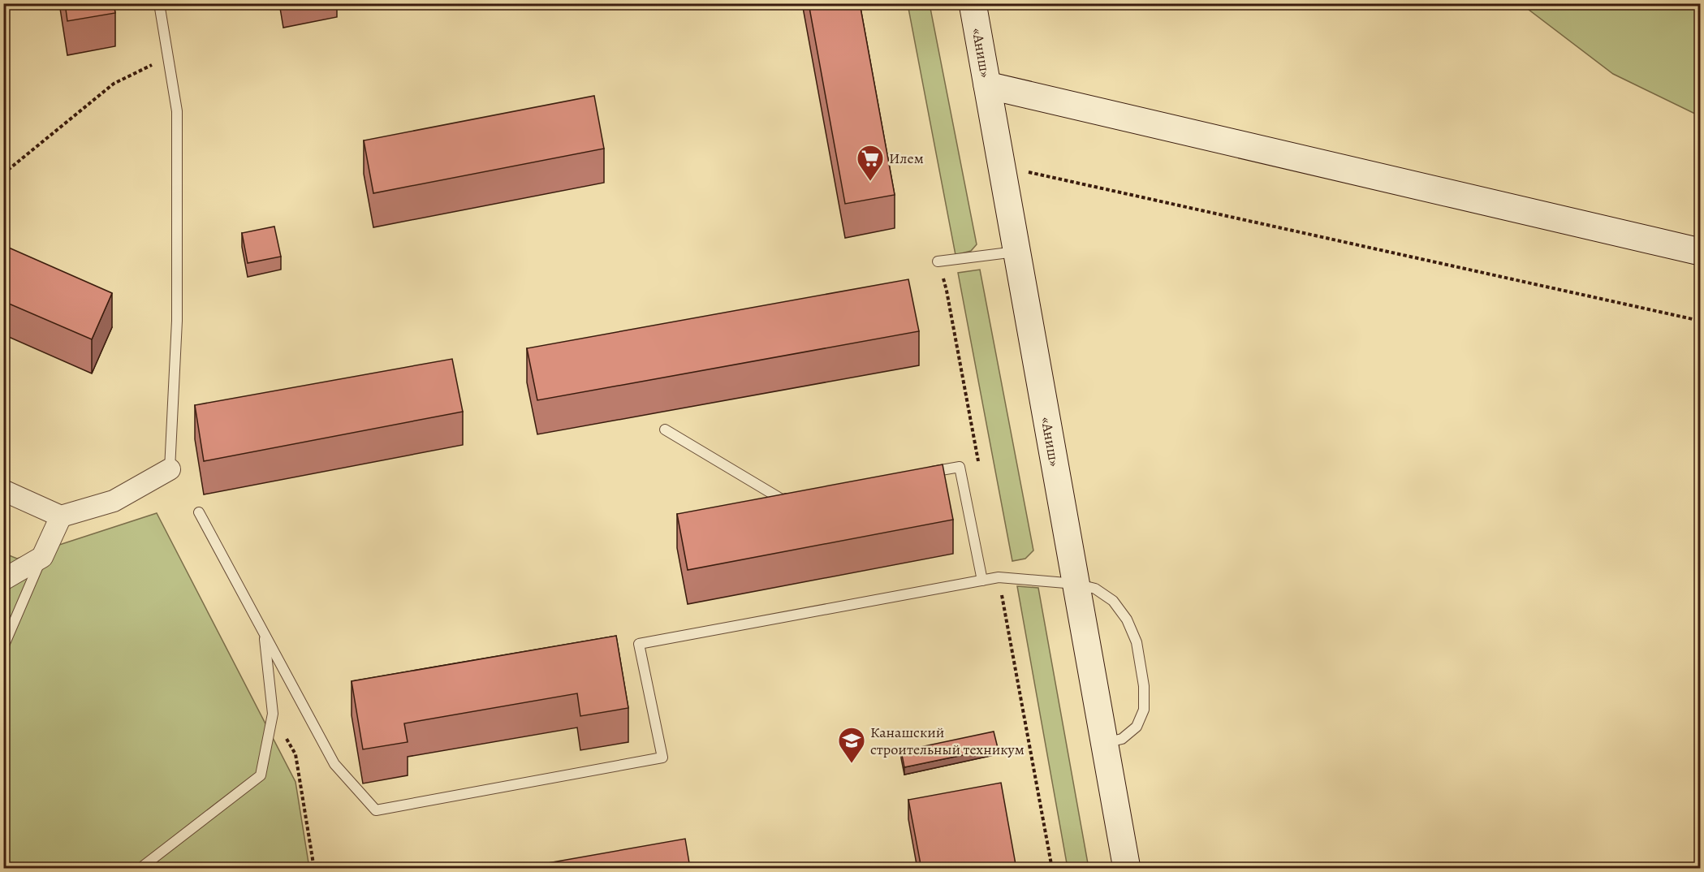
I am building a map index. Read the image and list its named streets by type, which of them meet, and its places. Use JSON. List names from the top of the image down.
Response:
{
  "streets": {
    "main road": ["«Аниш»"]
  },
  "places": {
    "supermarket": ["Илем"],
    "school or university": ["Канашский строительный техникум"]
  }
}
